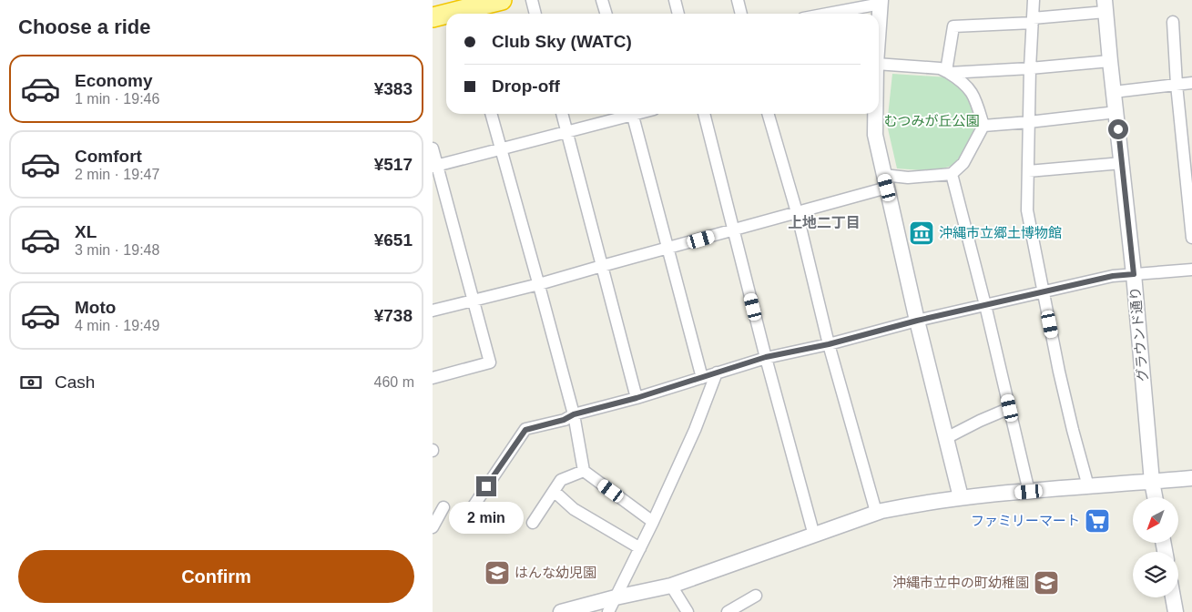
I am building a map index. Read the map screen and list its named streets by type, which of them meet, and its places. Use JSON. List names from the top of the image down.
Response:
{
  "streets": {
    "street": ["グラウンド通り"]
  },
  "districts": ["上地二丁目"],
  "parks": ["むつみが丘公園"],
  "places": {
    "museum": ["沖縄市立郷土博物館"],
    "supermarket": ["ファミリーマート"],
    "school or university": ["はんな幼児園", "沖縄市立中の町幼稚園"]
  },
  "north": "bottom left",
  "page": {
    "heading": "Choose a ride",
    "banner": ["Club Sky (WATC)", "Drop-off"],
    "list": [
      {
        "name": "Economy",
        "note": "1 min · 19:46",
        "value": "¥383"
      },
      {
        "name": "Comfort",
        "note": "2 min · 19:47",
        "value": "¥517"
      },
      {
        "name": "XL",
        "note": "3 min · 19:48",
        "value": "¥651"
      },
      {
        "name": "Moto",
        "note": "4 min · 19:49",
        "value": "¥738"
      }
    ],
    "pay": ["Cash", "460 m"],
    "bubble": "2 min",
    "buttons": "Confirm"
  }
}
